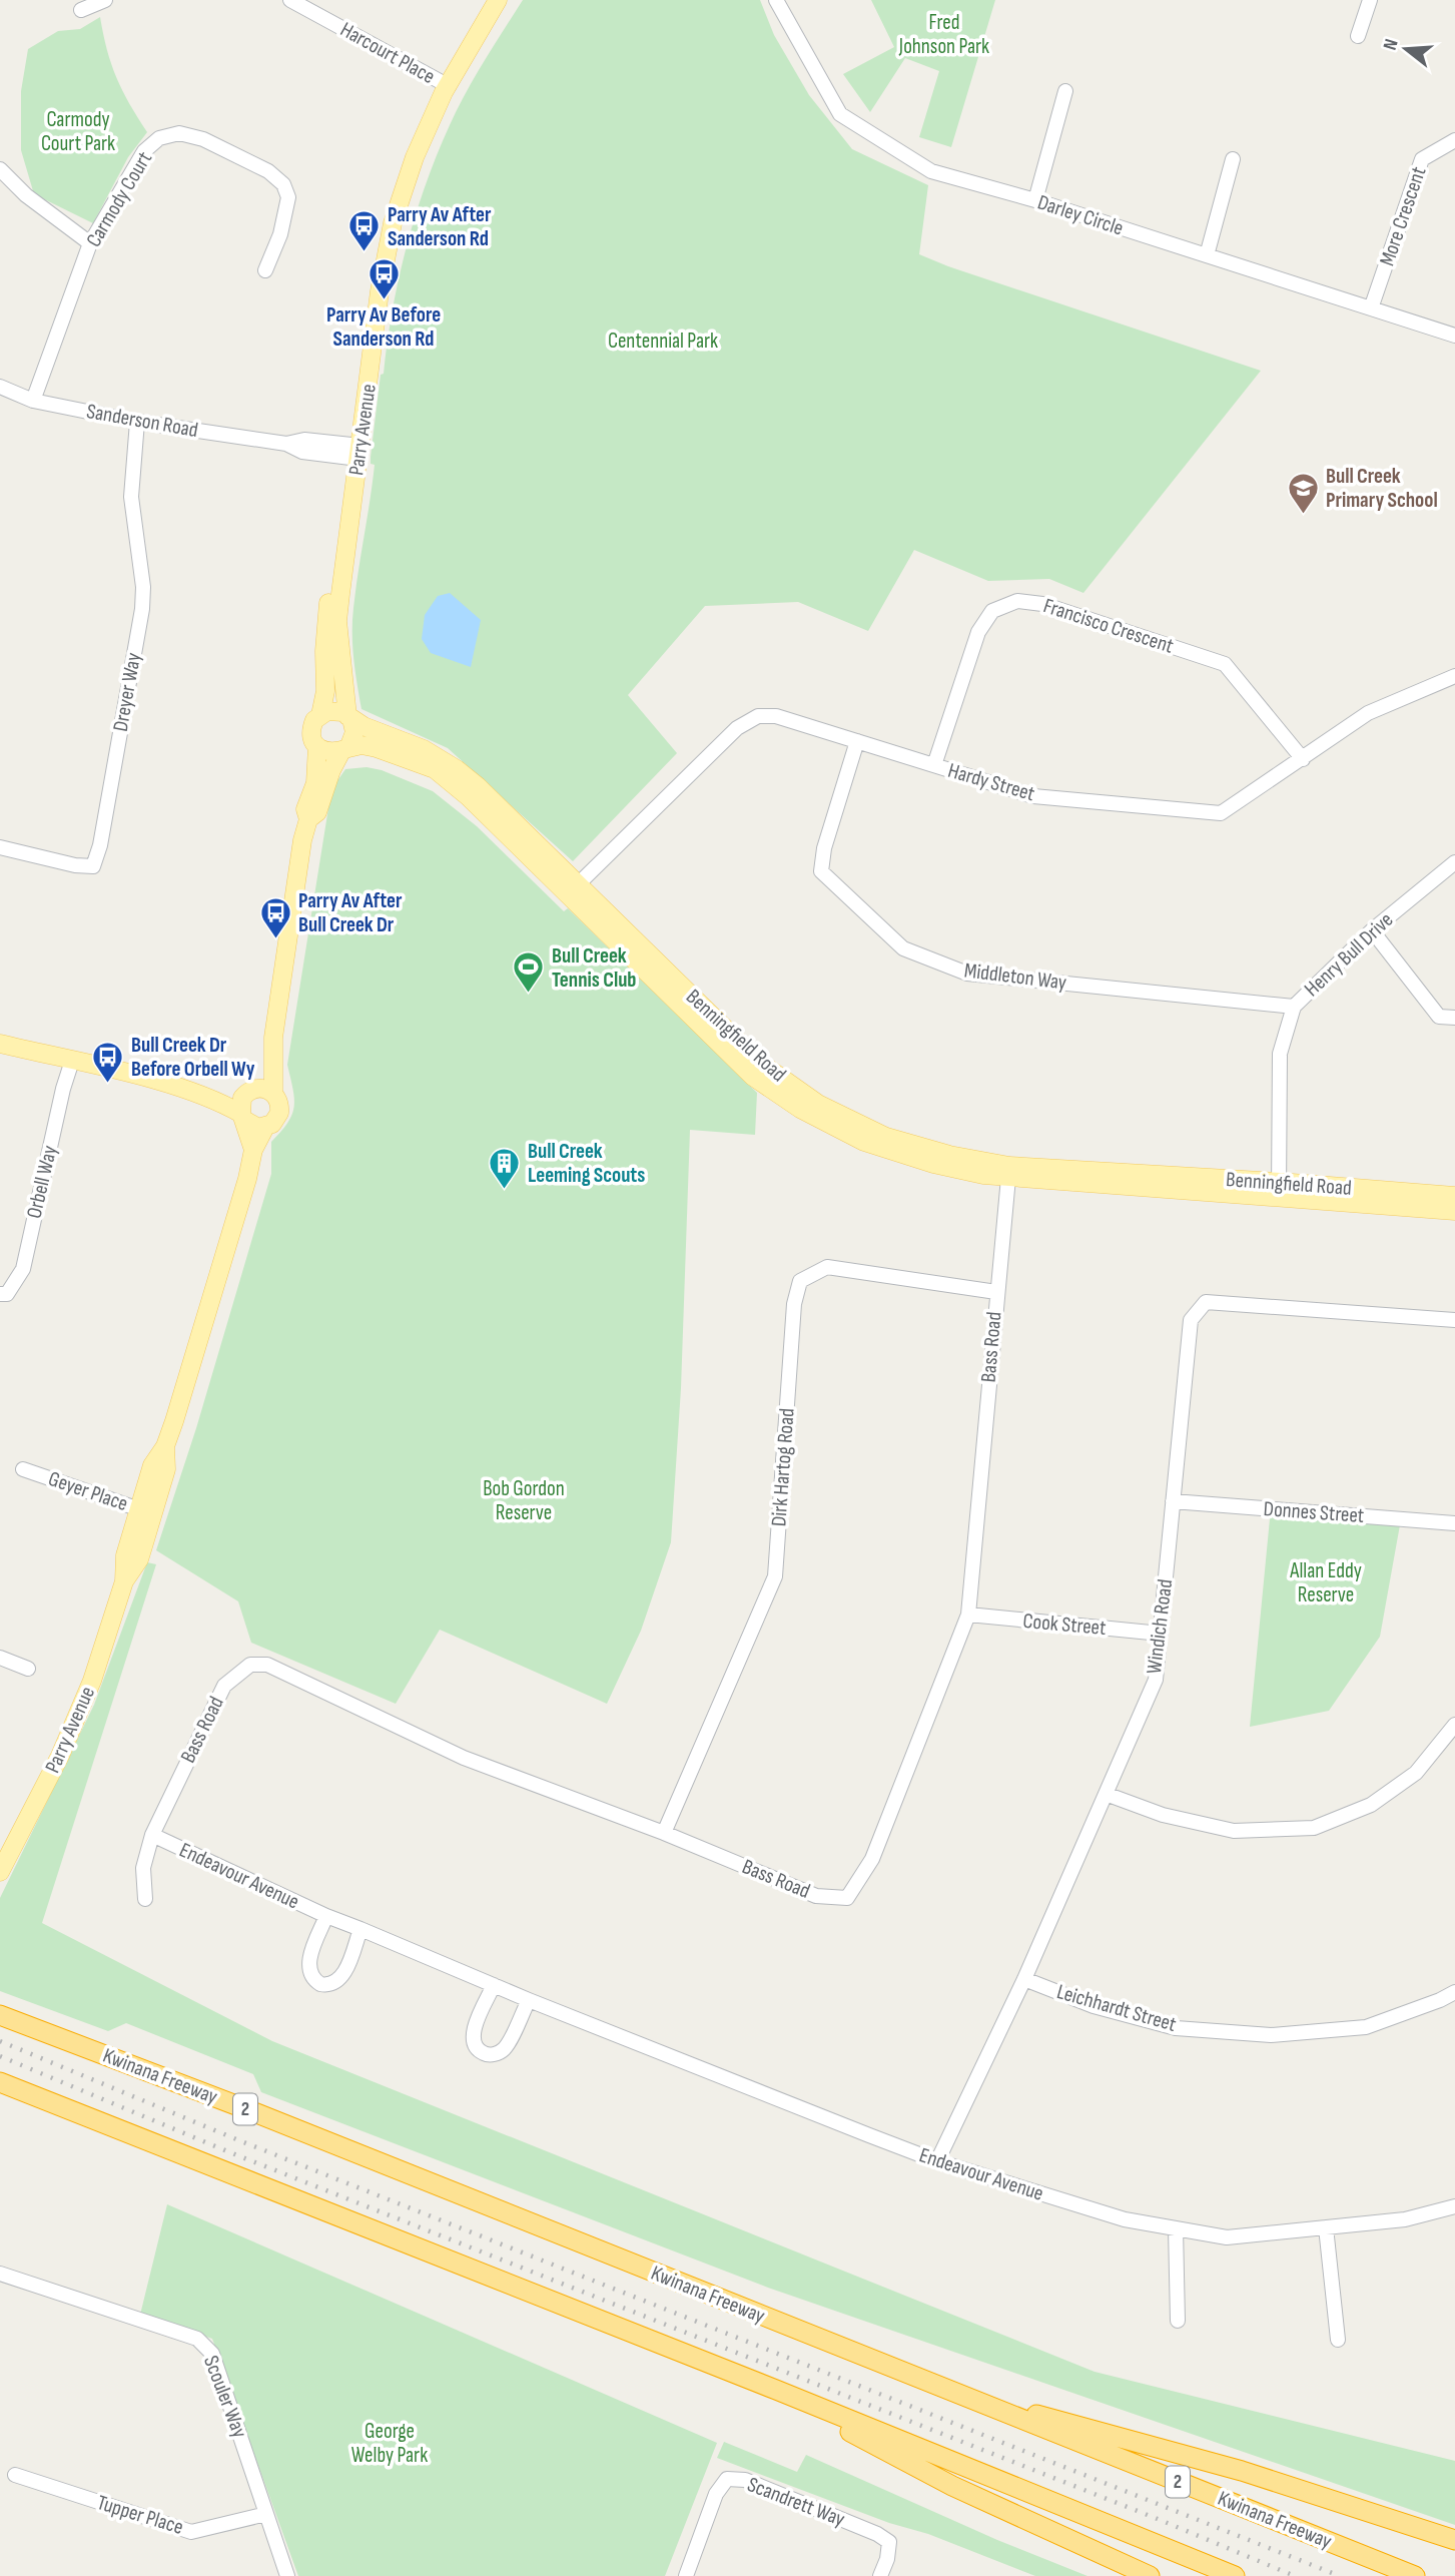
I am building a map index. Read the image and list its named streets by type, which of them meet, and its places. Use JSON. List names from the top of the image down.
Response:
{
  "streets": {
    "highway": ["Kwinana Freeway", "2"],
    "main road": ["Parry Avenue", "Benningfield Road"],
    "street": [
      "Harcourt Place",
      "Carmody Court",
      "Darley Circle",
      "More Crescent",
      "Sanderson Road",
      "Francisco Crescent",
      "Dreyer Way",
      "Hardy Street",
      "Henry Bull Drive",
      "Middleton Way",
      "Orbell Way",
      "Bass Road",
      "Dirk Hartog Road",
      "Geyer Place",
      "Donnes Street",
      "Cook Street",
      "Windich Road",
      "Endeavour Avenue",
      "Leichhardt Street",
      "Scouler Way",
      "Scandrett Way",
      "Tupper Place"
    ]
  },
  "crossings": [
    ["Harcourt Place", "Parry Avenue"],
    ["Carmody Court", "Sanderson Road"],
    ["Darley Circle", "More Crescent"],
    ["Sanderson Road", "Parry Avenue"],
    ["Sanderson Road", "Dreyer Way"],
    ["Parry Avenue", "Benningfield Road"],
    ["Parry Avenue", "Geyer Place"],
    ["Francisco Crescent", "Hardy Street"],
    ["Hardy Street", "Middleton Way"],
    ["Hardy Street", "Benningfield Road"],
    ["Henry Bull Drive", "Middleton Way"],
    ["Henry Bull Drive", "Benningfield Road"],
    ["Benningfield Road", "Bass Road"],
    ["Bass Road", "Dirk Hartog Road"],
    ["Bass Road", "Cook Street"],
    ["Bass Road", "Endeavour Avenue"],
    ["Donnes Street", "Windich Road"],
    ["Cook Street", "Windich Road"],
    ["Windich Road", "Endeavour Avenue"],
    ["Windich Road", "Leichhardt Street"],
    ["Scouler Way", "Tupper Place"]
  ],
  "parks": [
    "Fred Johnson Park",
    "Carmody Court Park",
    "Centennial Park",
    "Bob Gordon Reserve",
    "Allan Eddy Reserve",
    "George Welby Park"
  ],
  "places": {
    "bus stop": [
      "Parry Av After Sanderson Rd",
      "Parry Av Before Sanderson Rd",
      "Parry Av After Bull Creek Dr",
      "Bull Creek Dr Before Orbell Wy"
    ],
    "school or university": ["Bull Creek Primary School"],
    "sports": ["Bull Creek Tennis Club"],
    "building": ["Bull Creek Leeming Scouts"]
  },
  "north": "left"
}
